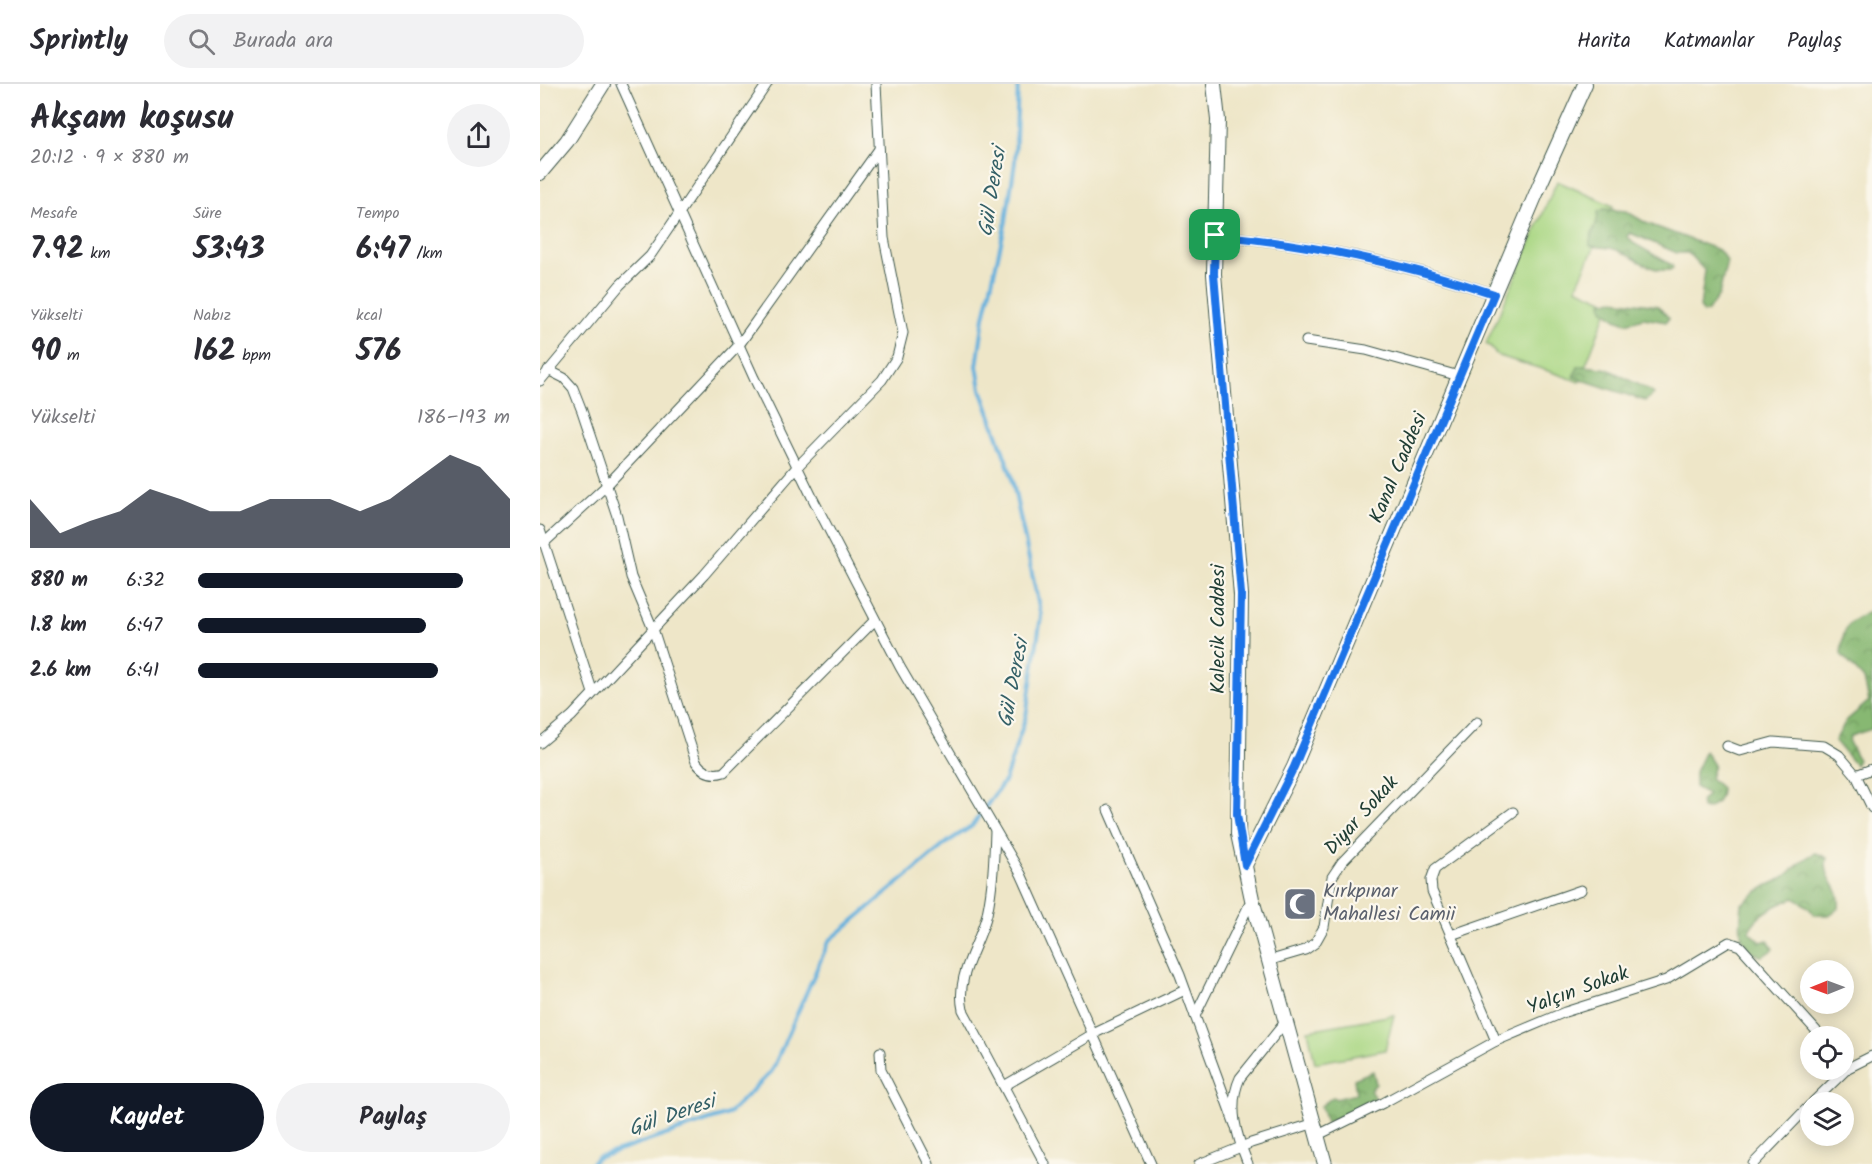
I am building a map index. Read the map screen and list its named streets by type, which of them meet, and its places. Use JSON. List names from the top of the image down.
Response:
{
  "streets": {
    "street": [
      "Kanal Caddesi",
      "Kalecik Caddesi",
      "Diyar Sokak",
      "Yalçın Sokak"
    ]
  },
  "crossings": [
    ["Kanal Caddesi", "Kalecik Caddesi"],
    ["Kalecik Caddesi", "Diyar Sokak"],
    ["Kalecik Caddesi", "Yalçın Sokak"]
  ],
  "water": ["Gül Deresi"],
  "places": {
    "mosque": ["Kırkpınar Mahallesi Camii"]
  },
  "north": "left",
  "page": {
    "header": "Sprintly",
    "search": "Burada ara",
    "nav": ["Harita", "Katmanlar", "Paylaş"],
    "heading": ["Akşam koşusu", "20:12 · 9 × 880 m"],
    "stats": [
      ["Mesafe", "7.92 km"],
      ["Süre", "53:43"],
      ["Tempo", "6:47 /km"],
      ["Yükselti", "90 m"],
      ["Nabız", "162 bpm"],
      ["kcal", "576"]
    ],
    "chart": ["Yükselti", "186–193 m"],
    "list": [
      {
        "name": "880 m",
        "note": "6:32"
      },
      {
        "name": "1.8 km",
        "note": "6:47"
      },
      {
        "name": "2.6 km",
        "note": "6:41"
      }
    ],
    "buttons": ["Kaydet", "Paylaş"]
  }
}
